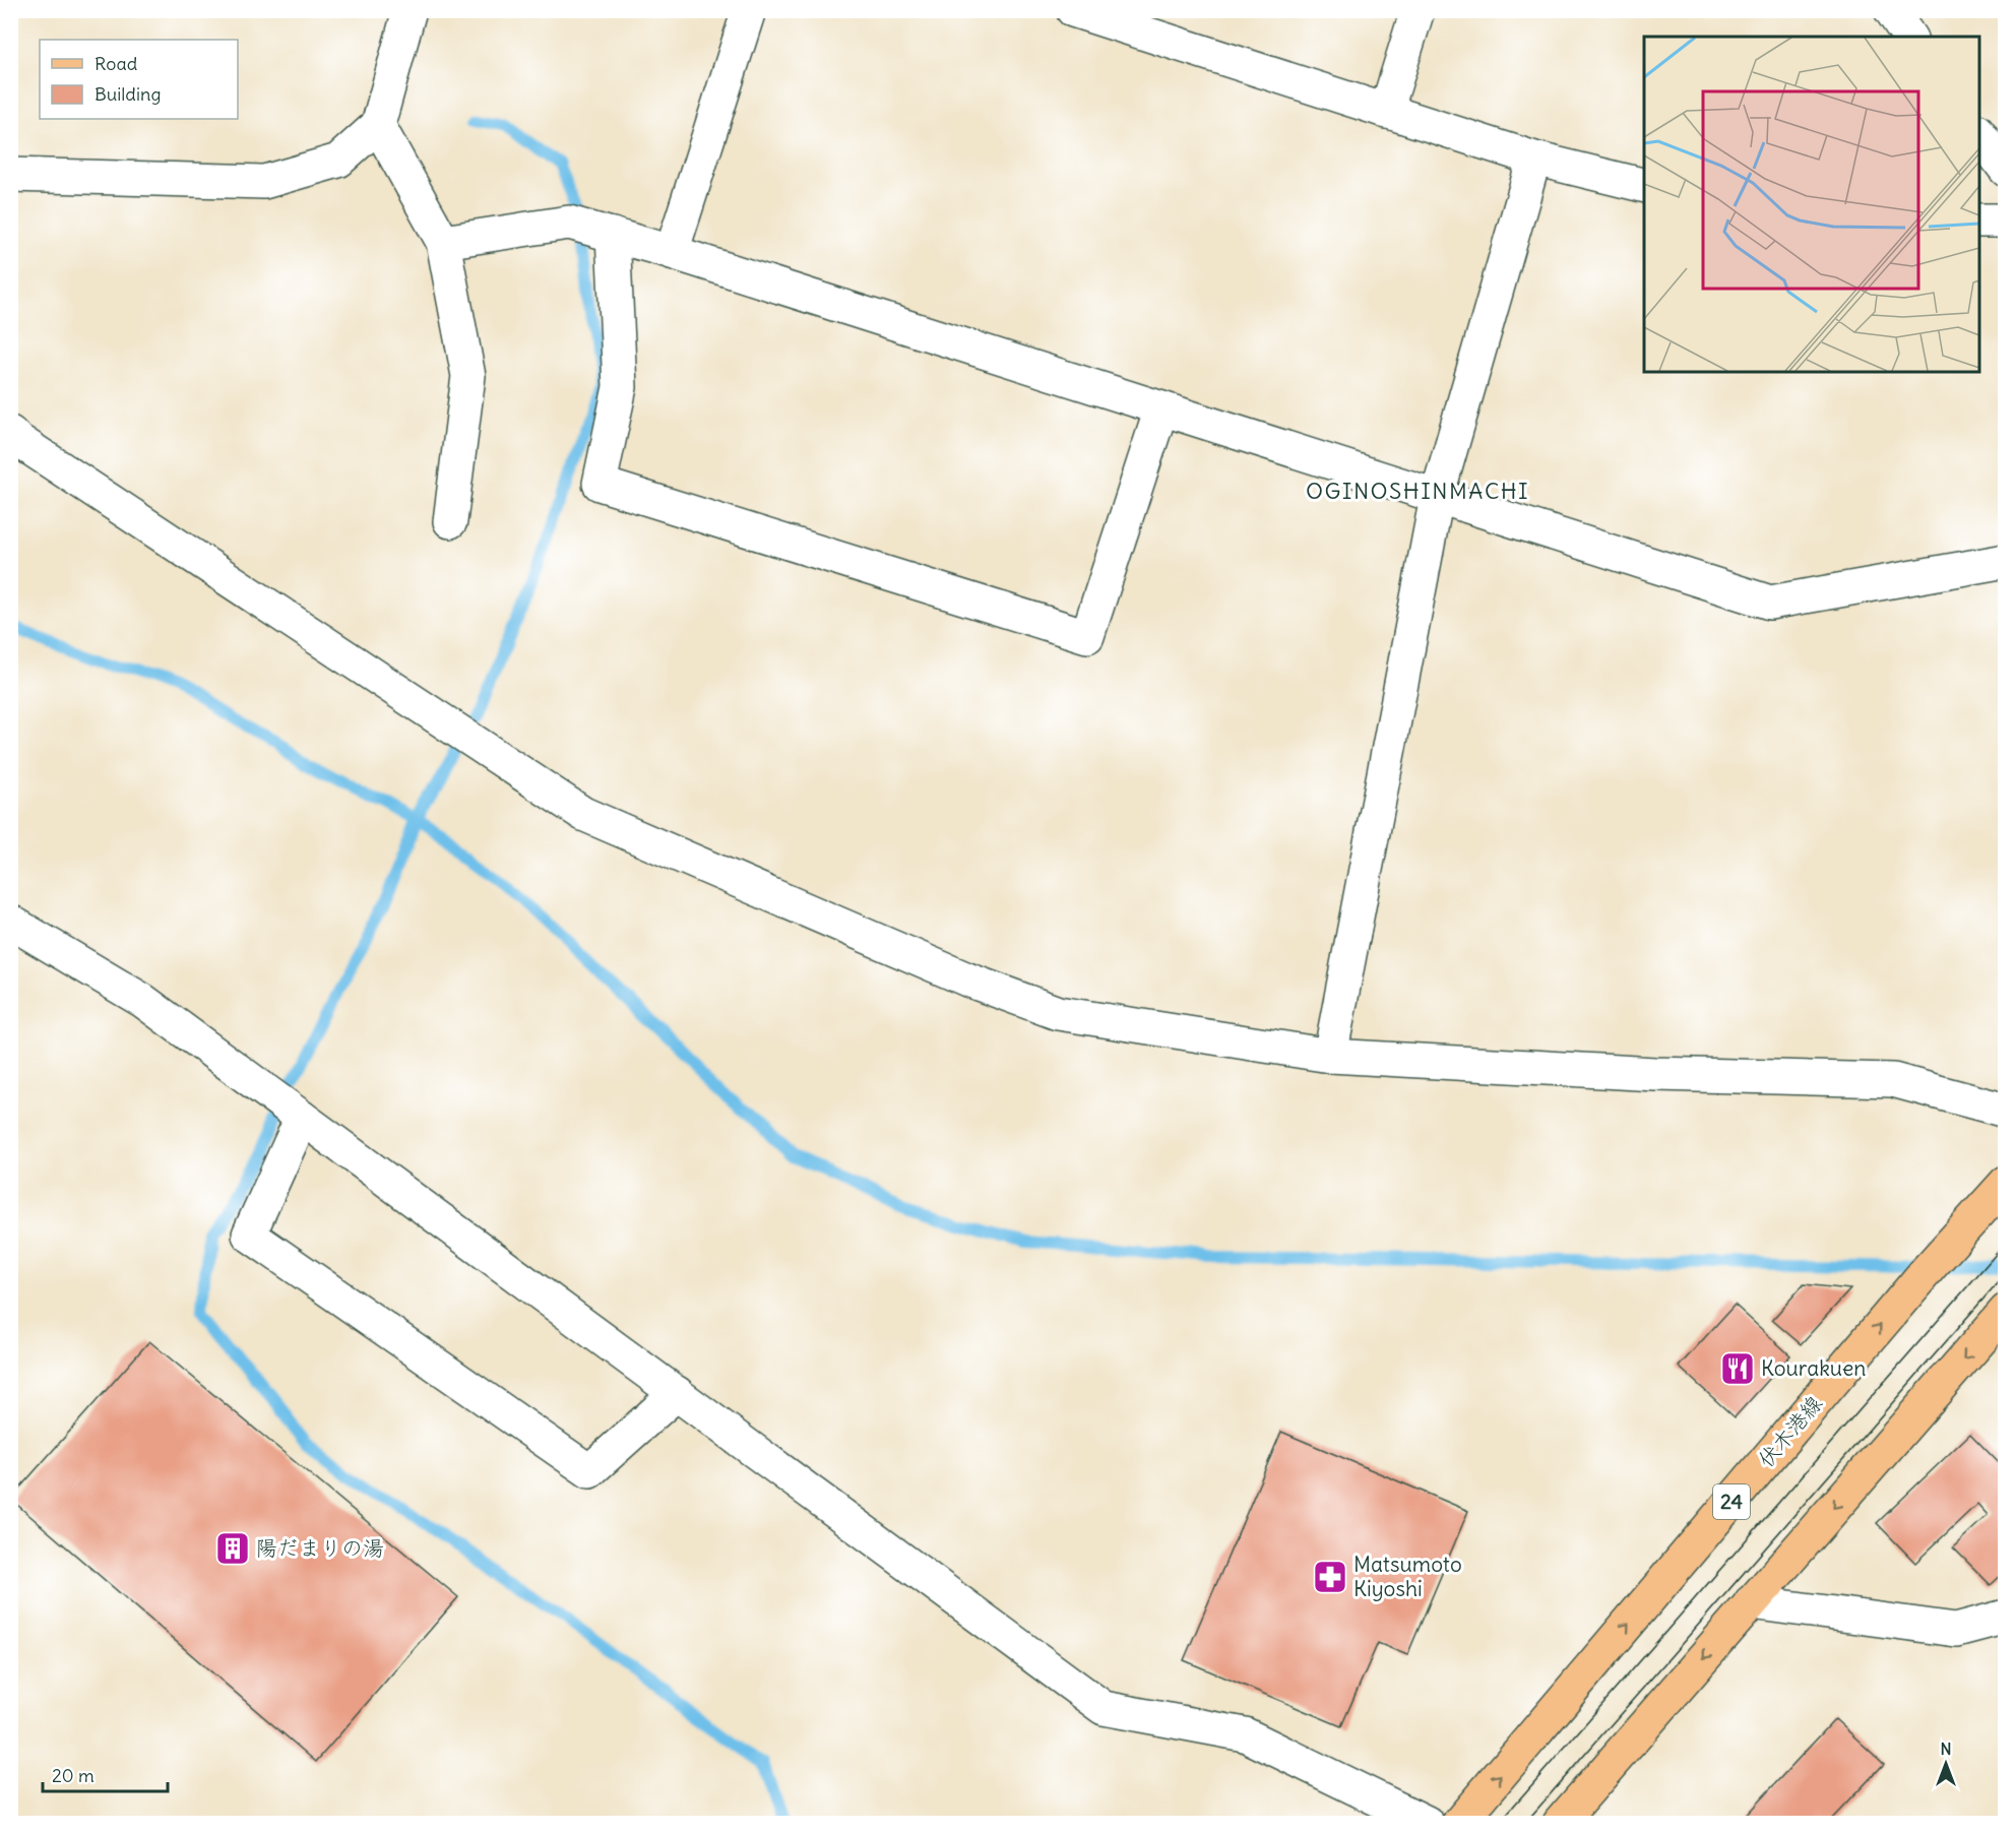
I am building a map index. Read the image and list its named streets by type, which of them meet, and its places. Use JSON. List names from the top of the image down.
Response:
{
  "streets": {
    "main road": ["伏木港線", "24"]
  },
  "districts": ["OGINOSHINMACHI"],
  "places": {
    "restaurant": ["Kourakuen"],
    "building": ["陽だまりの湯"],
    "pharmacy": ["Matsumoto Kiyoshi"]
  },
  "legend": ["Road", "Building"],
  "scale_bar": "20 m",
  "north": "top"
}
